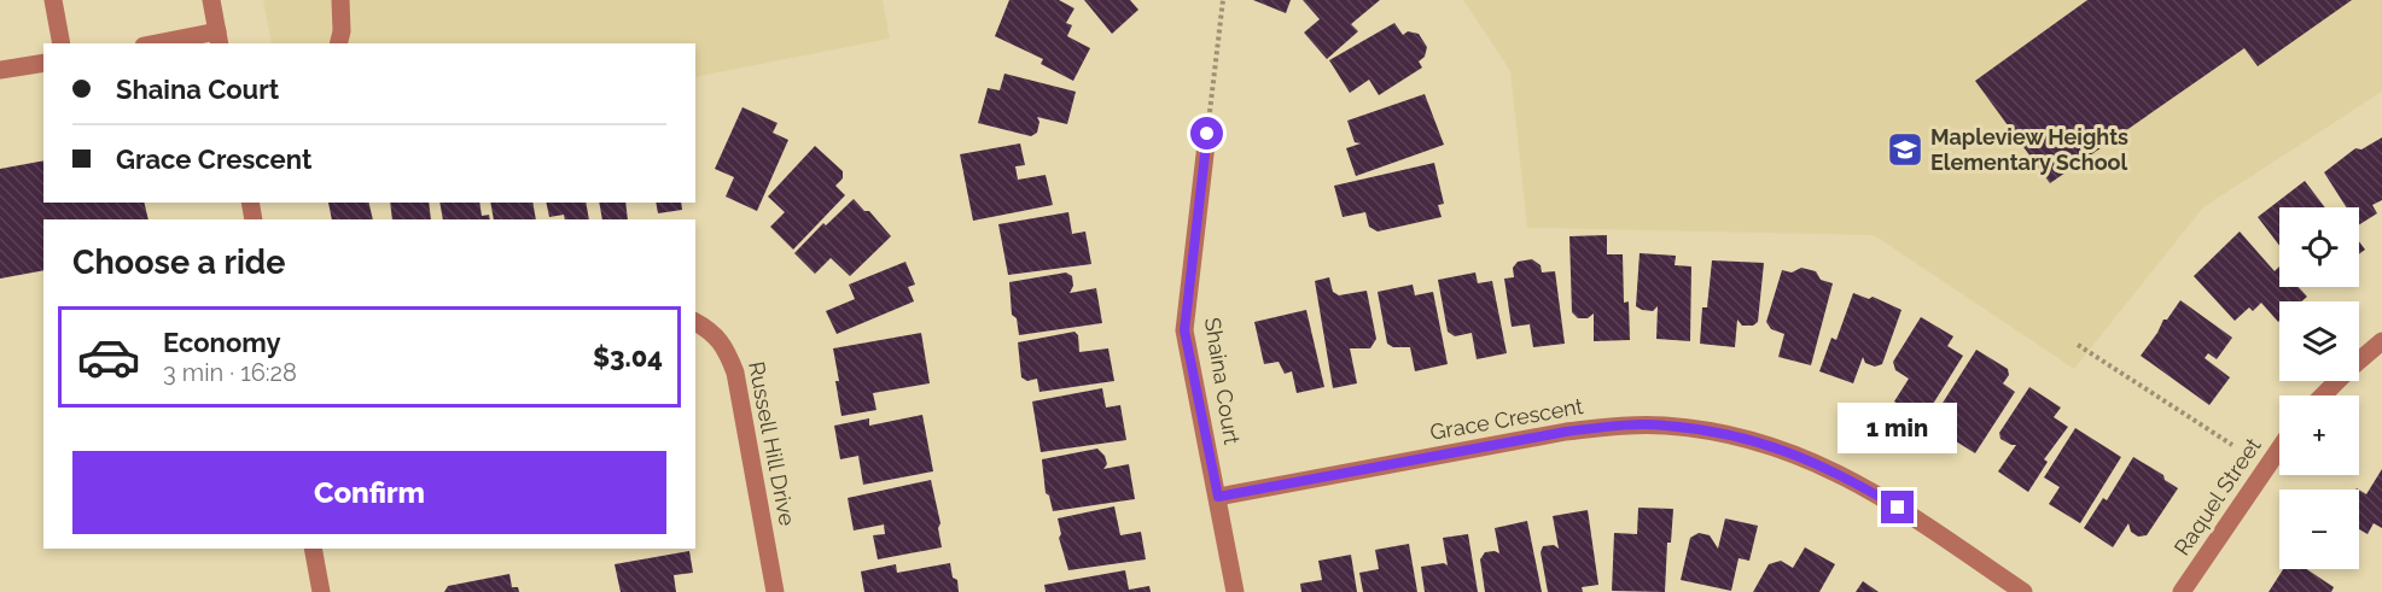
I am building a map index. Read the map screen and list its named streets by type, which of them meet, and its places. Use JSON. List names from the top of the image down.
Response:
{
  "streets": {
    "street": [
      "Shaina Court",
      "Grace Crescent",
      "Russell Hill Drive",
      "Raquel Street"
    ]
  },
  "crossings": [
    ["Shaina Court", "Grace Crescent"]
  ],
  "places": {
    "school or university": ["Mapleview Heights Elementary School"]
  },
  "page": {
    "banner": ["Shaina Court", "Grace Crescent"],
    "map_buttons": ["+", "−"],
    "heading": "Choose a ride",
    "list": [
      {
        "name": "Economy",
        "note": "3 min · 16:28",
        "value": "$3.04"
      }
    ],
    "bubble": "1 min",
    "buttons": "Confirm"
  }
}
